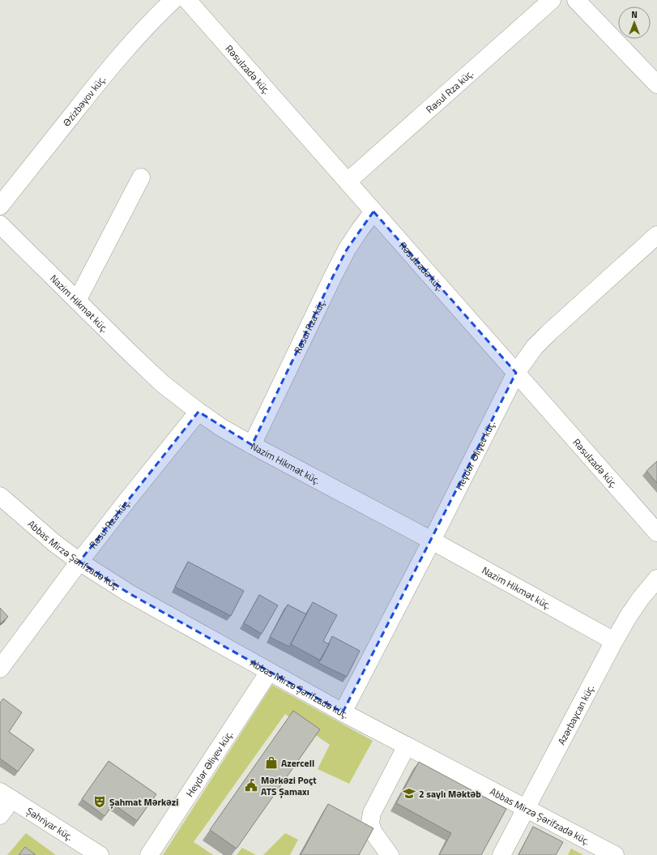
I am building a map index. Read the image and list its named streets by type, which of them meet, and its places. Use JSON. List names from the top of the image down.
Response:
{
  "streets": {
    "street": [
      "Rəsulzadə küç.",
      "Rəsul Rza küç.",
      "Əzizbəyov küç.",
      "Nazim Hikmət küç.",
      "Heydər Əliyev küç.",
      "Abbas Mirzə Şərifzadə küç.",
      "Azərbaycan küç.",
      "Şəhriyar küç."
    ]
  },
  "crossings": [
    ["Rəsulzadə küç.", "Rəsul Rza küç."],
    ["Rəsulzadə küç.", "Heydər Əliyev küç."],
    ["Rəsul Rza küç.", "Nazim Hikmət küç."],
    ["Rəsul Rza küç.", "Abbas Mirzə Şərifzadə küç."],
    ["Nazim Hikmət küç.", "Heydər Əliyev küç."],
    ["Nazim Hikmət küç.", "Azərbaycan küç."],
    ["Heydər Əliyev küç.", "Abbas Mirzə Şərifzadə küç."],
    ["Abbas Mirzə Şərifzadə küç.", "Azərbaycan küç."]
  ],
  "places": {
    "shop": ["Azercell"],
    "public building": ["Mərkəzi Poçt ATS Şamaxı"],
    "school or university": ["2 saylı Məktəb"],
    "theatre": ["Şahmat Mərkəzi"]
  },
  "north": "top"
}
